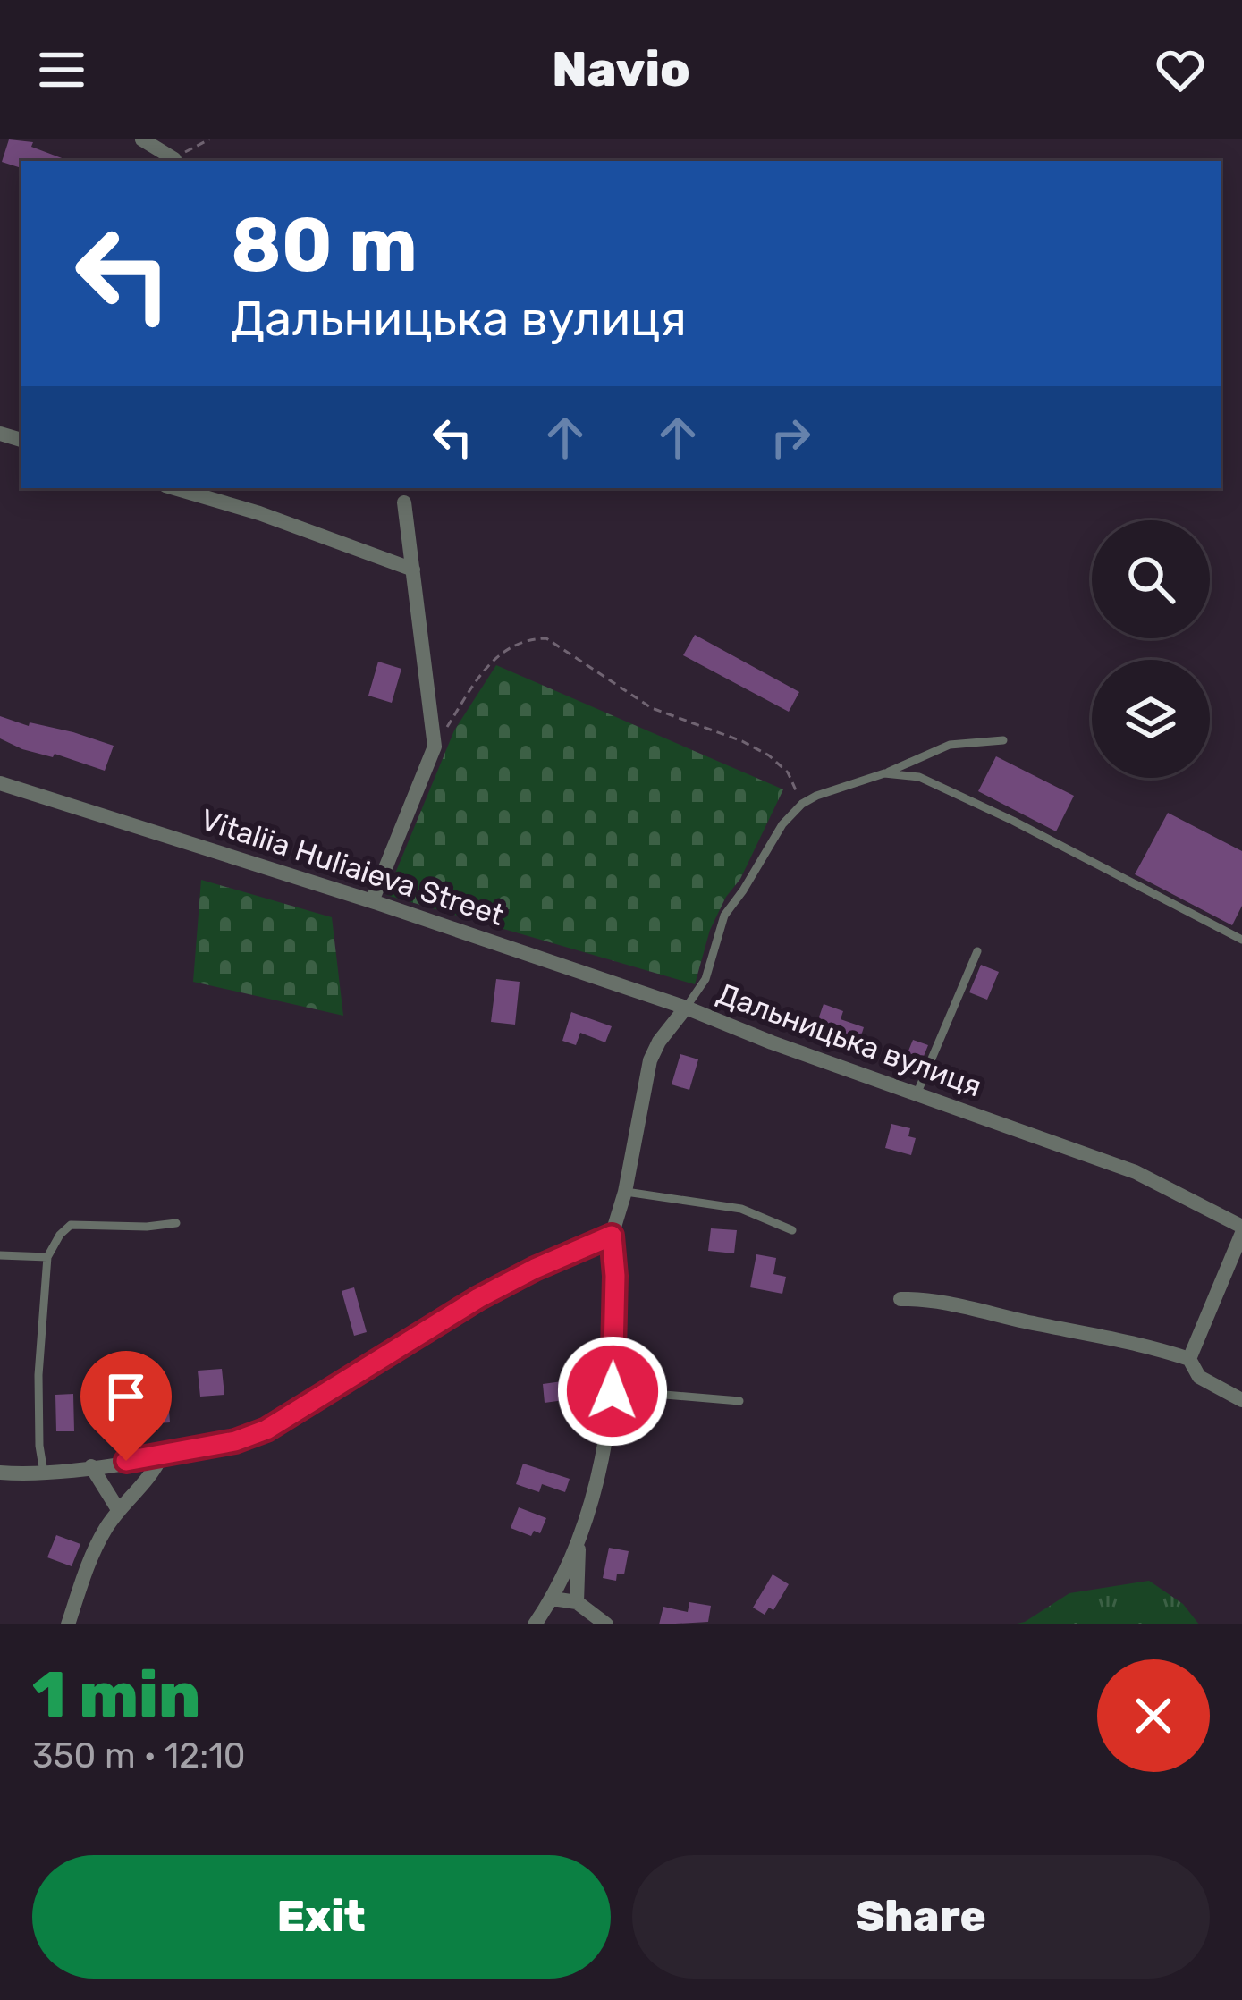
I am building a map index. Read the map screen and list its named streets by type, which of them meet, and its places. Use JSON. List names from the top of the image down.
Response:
{
  "streets": {
    "street": ["Vitaliia Huliaieva Street", "Дальницька вулиця"]
  },
  "crossings": [
    ["Vitaliia Huliaieva Street", "Дальницька вулиця"]
  ],
  "page": {
    "header": "Navio",
    "turn": ["80 m", "Дальницька вулиця"],
    "heading": ["1 min", "350 m · 12:10"],
    "buttons": ["Exit", "Share"]
  }
}
